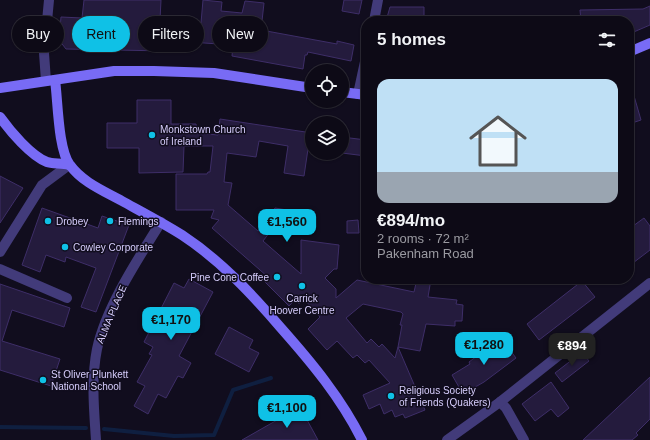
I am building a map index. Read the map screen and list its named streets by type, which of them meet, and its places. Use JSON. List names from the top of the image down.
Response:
{
  "streets": {
    "street": ["ALMA PLACE"]
  },
  "places": [
    "Monkstown Church of Ireland",
    "Drobey",
    "Flemings",
    "Cowley Corporate",
    "Pine Cone Coffee",
    "Carrick Hoover Centre",
    "St Oliver Plunkett National School",
    "Religious Society of Friends (Quakers)"
  ],
  "page": {
    "chip": [
      "Buy",
      "Rent",
      "Filters",
      "New"
    ],
    "heading": "5 homes",
    "list": [
      {
        "name": "€894/mo",
        "note": "2 rooms · 72 m² · Pakenham Road"
      }
    ],
    "price": [
      "€1,560",
      "€1,170",
      "€1,280",
      "€894",
      "€1,100"
    ]
  }
}
